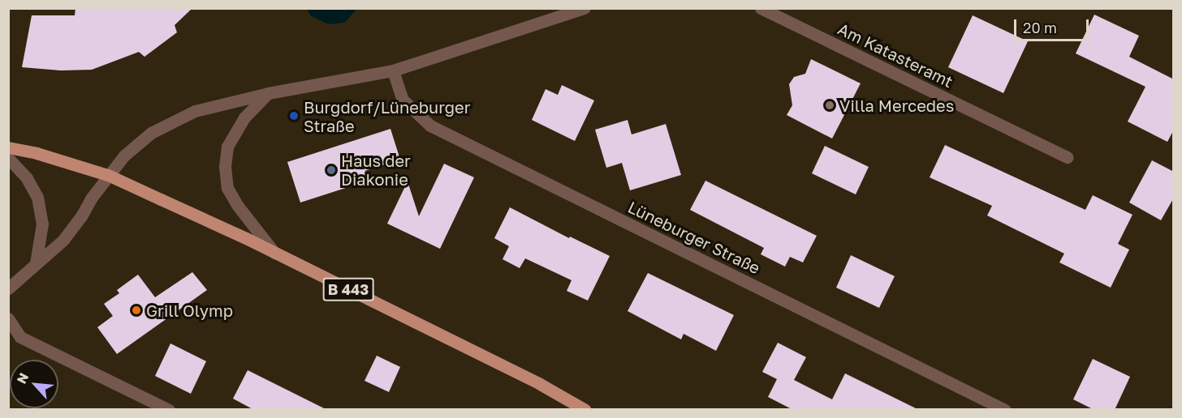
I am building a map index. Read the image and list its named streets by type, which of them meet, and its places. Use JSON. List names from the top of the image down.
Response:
{
  "streets": {
    "main road": ["B 443"],
    "street": ["Am Katasteramt", "Lüneburger Straße"]
  },
  "places": [
    "Villa Mercedes",
    "Burgdorf/Lüneburger Straße",
    "Haus der Diakonie",
    "Grill Olymp"
  ],
  "scale_bar": "20 m",
  "north": "top left"
}
